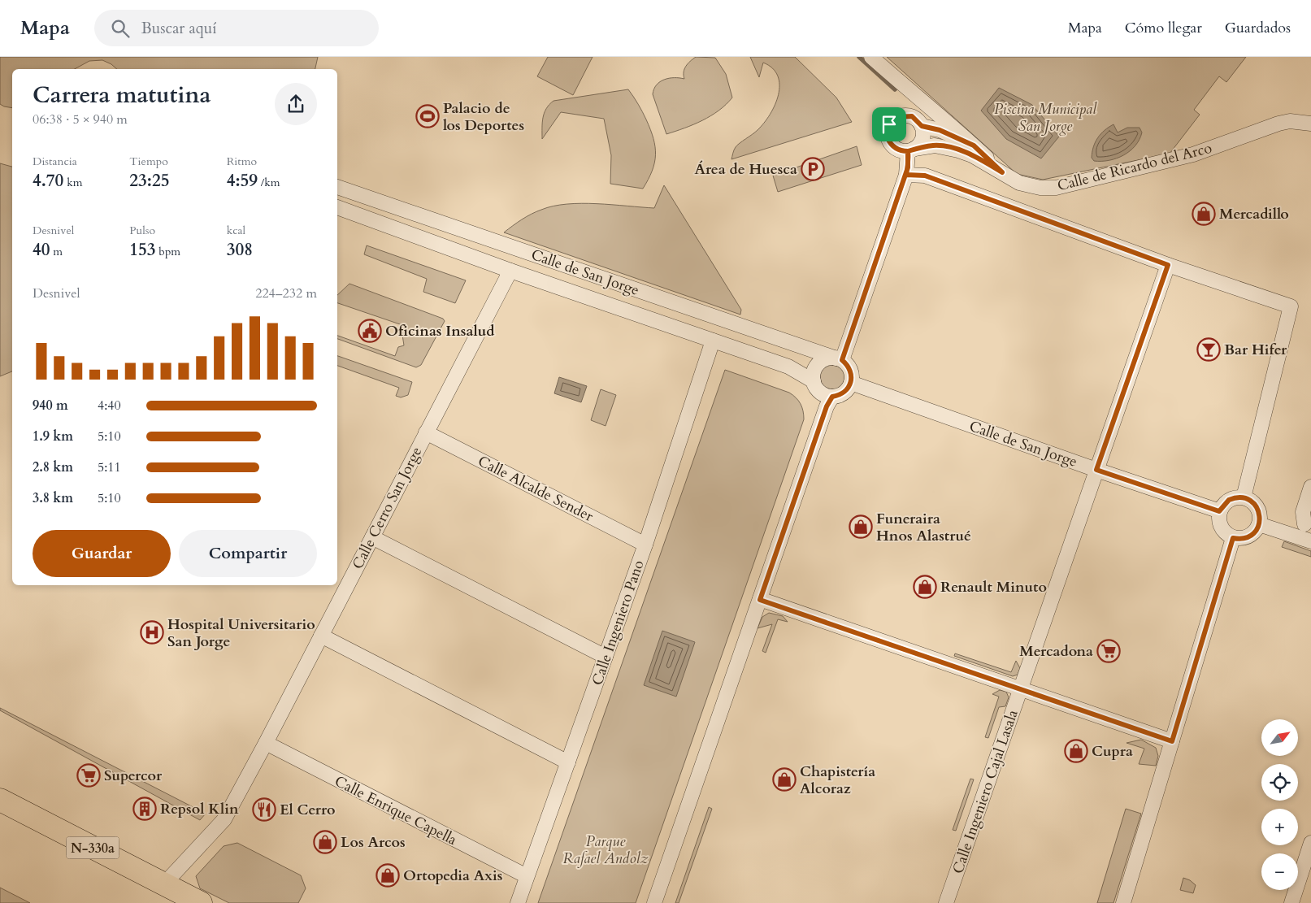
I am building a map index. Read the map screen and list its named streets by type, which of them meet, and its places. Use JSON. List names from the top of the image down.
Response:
{
  "streets": {
    "highway": ["N-330a"],
    "street": [
      "Calle de Ricardo del Arco",
      "Calle de San Jorge",
      "Calle Alcalde Sender",
      "Calle Cerro San Jorge",
      "Calle Ingeniero Pano",
      "Calle Ingeniero Cajal Lasala",
      "Calle Enrique Capella"
    ]
  },
  "crossings": [
    ["Calle de San Jorge", "Calle Cerro San Jorge"],
    ["Calle de San Jorge", "Calle Ingeniero Pano"],
    ["Calle de San Jorge", "Calle Ingeniero Cajal Lasala"],
    ["Calle Alcalde Sender", "Calle Cerro San Jorge"],
    ["Calle Alcalde Sender", "Calle Ingeniero Pano"],
    ["Calle Cerro San Jorge", "Calle Enrique Capella"],
    ["Calle Cerro San Jorge", "N-330a"],
    ["Calle Ingeniero Pano", "Calle Enrique Capella"]
  ],
  "parks": ["Piscina Municipal San Jorge", "Parque Rafael Andolz"],
  "places": {
    "sports": ["Palacio de los Deportes"],
    "parking": ["Área de Huesca"],
    "shop": [
      "Mercadillo",
      "Funeraira Hnos Alastrué",
      "Renault Minuto",
      "Cupra",
      "Chapistería Alcoraz",
      "Los Arcos",
      "Ortopedia Axis"
    ],
    "public building": ["Oficinas Insalud"],
    "bar": ["Bar Hifer"],
    "hospital": ["Hospital Universitario San Jorge"],
    "supermarket": ["Mercadona", "Supercor"],
    "building": ["Repsol Klin"],
    "restaurant": ["El Cerro"]
  },
  "north": "top right",
  "page": {
    "header": "Mapa",
    "search": "Buscar aquí",
    "nav": ["Mapa", "Cómo llegar", "Guardados"],
    "heading": ["Carrera matutina", "06:38 · 5 × 940 m"],
    "stats": [
      ["Distancia", "4.70 km"],
      ["Tiempo", "23:25"],
      ["Ritmo", "4:59 /km"],
      ["Desnivel", "40 m"],
      ["Pulso", "153 bpm"],
      ["kcal", "308"]
    ],
    "chart": ["Desnivel", "224–232 m"],
    "list": [
      {
        "name": "940 m",
        "note": "4:40"
      },
      {
        "name": "1.9 km",
        "note": "5:10"
      },
      {
        "name": "2.8 km",
        "note": "5:11"
      },
      {
        "name": "3.8 km",
        "note": "5:10"
      }
    ],
    "buttons": ["Guardar", "Compartir"],
    "map_buttons": ["+", "−"]
  }
}
